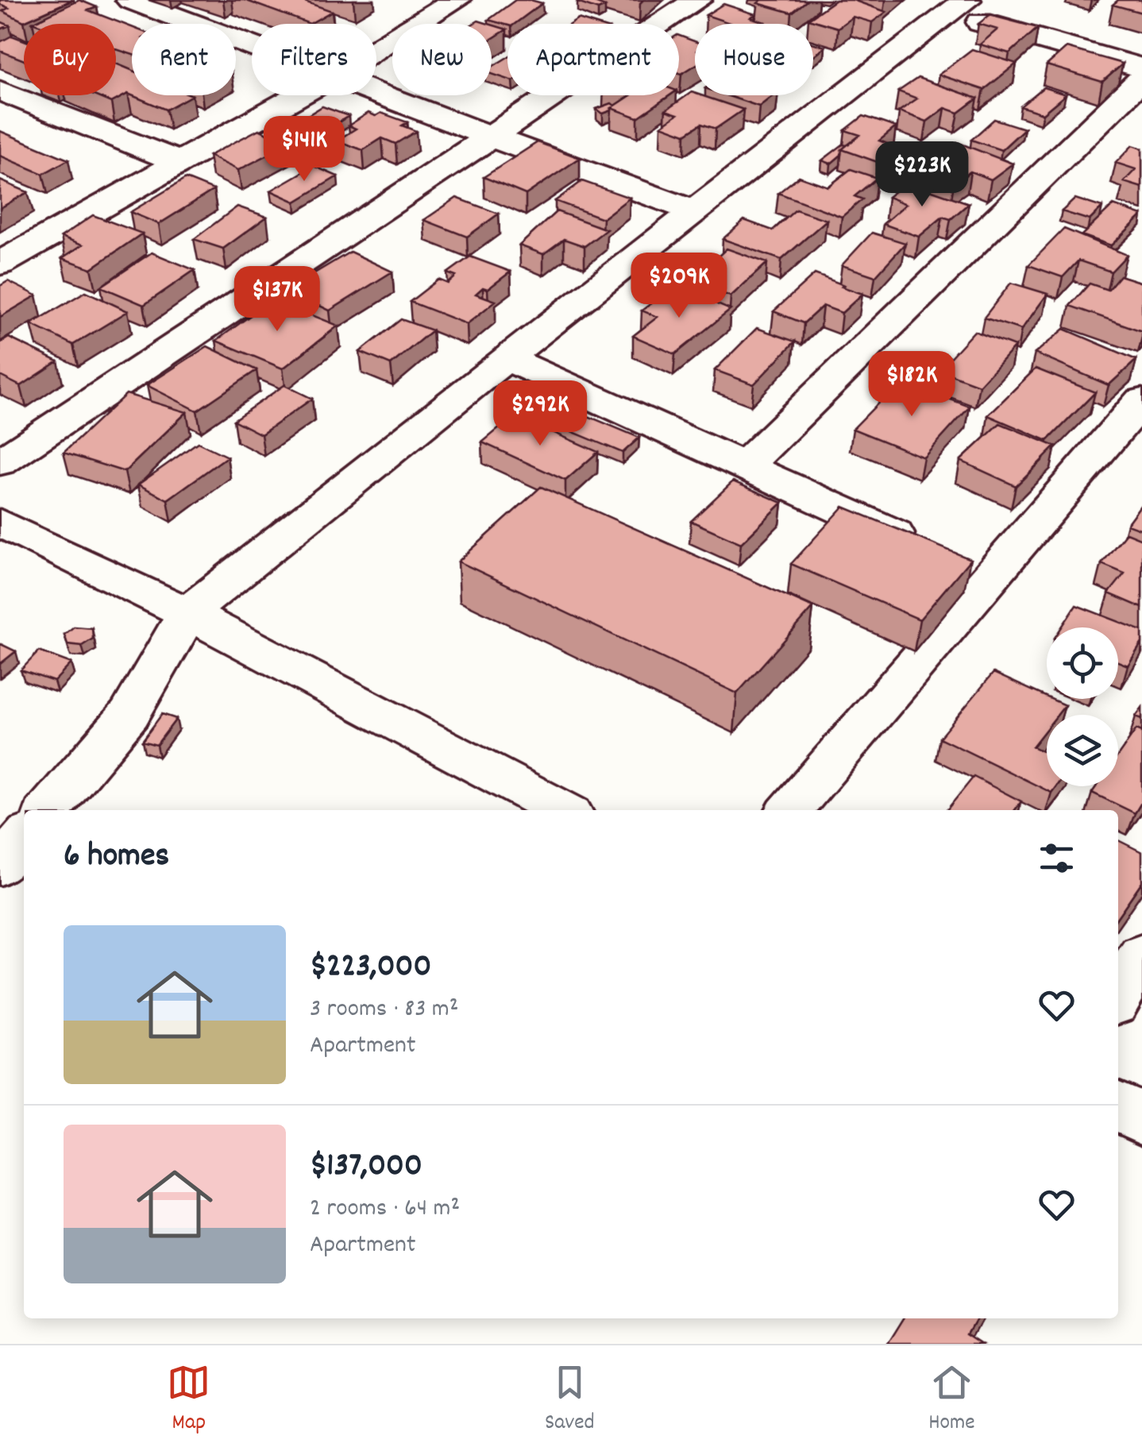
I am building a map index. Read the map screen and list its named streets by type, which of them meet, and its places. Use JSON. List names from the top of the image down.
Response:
{
  "page": {
    "chip": [
      "Buy",
      "Rent",
      "Filters",
      "New",
      "Apartment",
      "House"
    ],
    "price": [
      "$141K",
      "$223K",
      "$209K",
      "$137K",
      "$182K",
      "$292K"
    ],
    "heading": "6 homes",
    "list": [
      {
        "name": "$223,000",
        "note": "3 rooms · 83 m² · Apartment"
      },
      {
        "name": "$137,000",
        "note": "2 rooms · 64 m² · Apartment"
      }
    ],
    "tabs": ["Map", "Saved", "Home"]
  }
}
